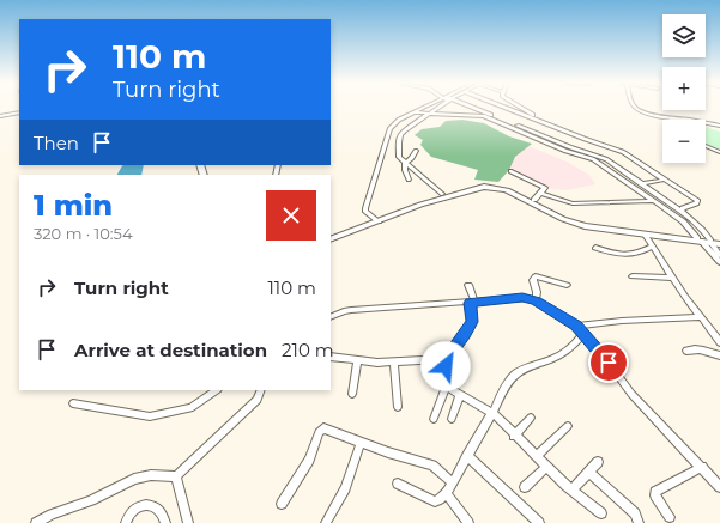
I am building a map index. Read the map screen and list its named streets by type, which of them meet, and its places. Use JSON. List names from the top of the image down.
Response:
{
  "page": {
    "map_buttons": ["+", "−"],
    "turn": ["110 m", "Turn right"],
    "then": "Then",
    "heading": ["1 min", "320 m · 10:54"],
    "list": [
      {
        "name": "Turn right",
        "value": "110 m"
      },
      {
        "name": "Arrive at destination",
        "value": "210 m"
      }
    ]
  }
}
